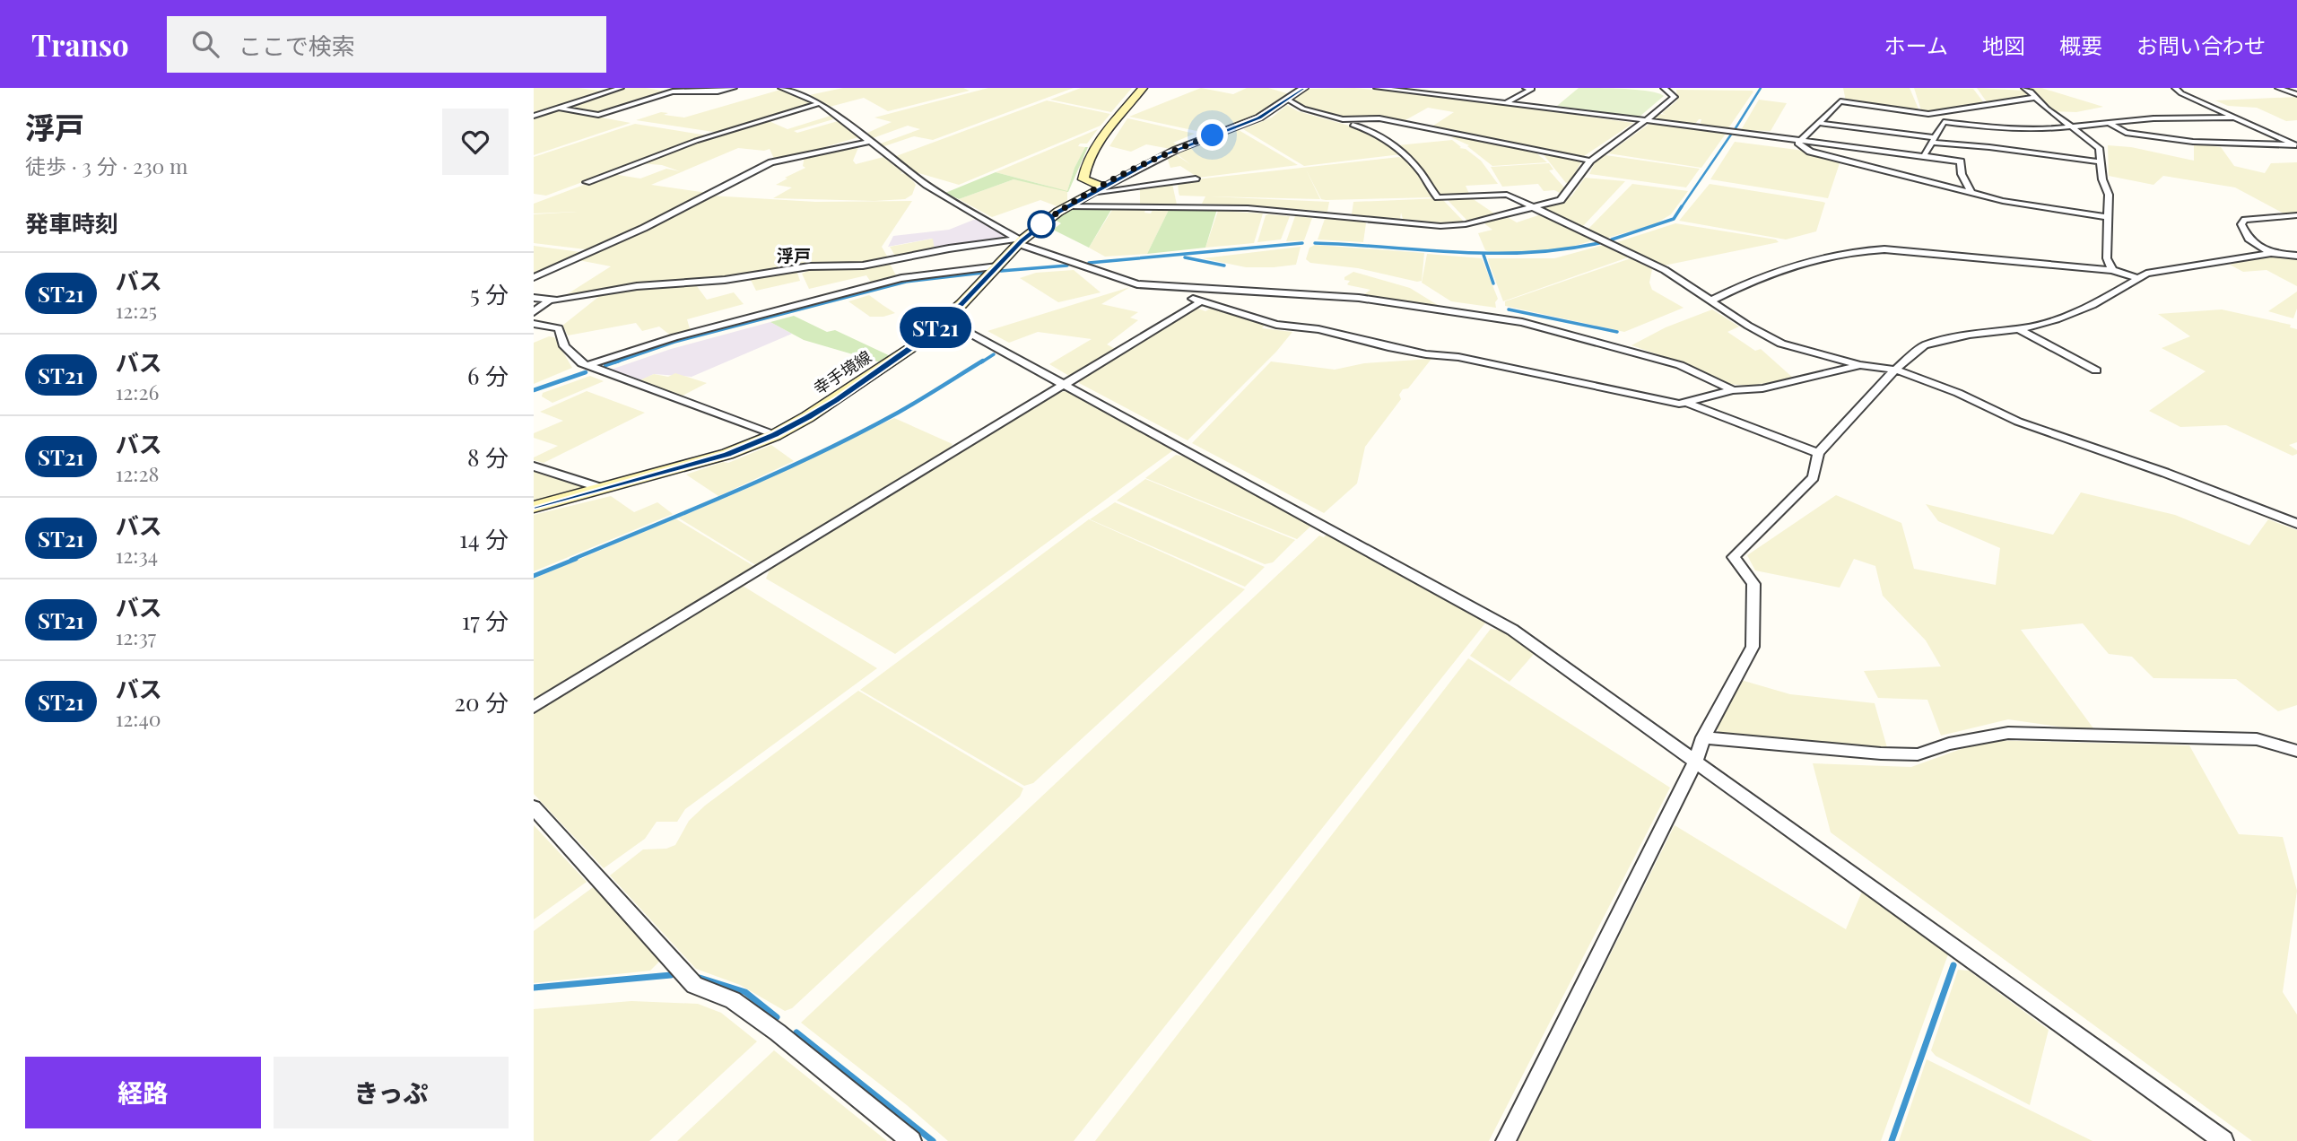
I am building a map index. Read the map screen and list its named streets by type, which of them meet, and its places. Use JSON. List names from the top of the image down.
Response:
{
  "streets": {
    "main road": ["幸手境線"]
  },
  "districts": ["浮戸"],
  "lines": ["bus line ST21"],
  "page": {
    "header": "Transo",
    "search": "ここで検索",
    "nav": [
      "ホーム",
      "地図",
      "概要",
      "お問い合わせ"
    ],
    "heading": [
      ["浮戸", "徒歩 · 3 分 · 230 m"],
      "発車時刻"
    ],
    "on_map": "ST21",
    "list": [
      {
        "mark": "ST21",
        "name": "バス",
        "note": "12:25",
        "value": "5 分"
      },
      {
        "mark": "ST21",
        "name": "バス",
        "note": "12:26",
        "value": "6 分"
      },
      {
        "mark": "ST21",
        "name": "バス",
        "note": "12:28",
        "value": "8 分"
      },
      {
        "mark": "ST21",
        "name": "バス",
        "note": "12:34",
        "value": "14 分"
      },
      {
        "mark": "ST21",
        "name": "バス",
        "note": "12:37",
        "value": "17 分"
      },
      {
        "mark": "ST21",
        "name": "バス",
        "note": "12:40",
        "value": "20 分"
      }
    ],
    "buttons": ["経路", "きっぷ"]
  }
}
